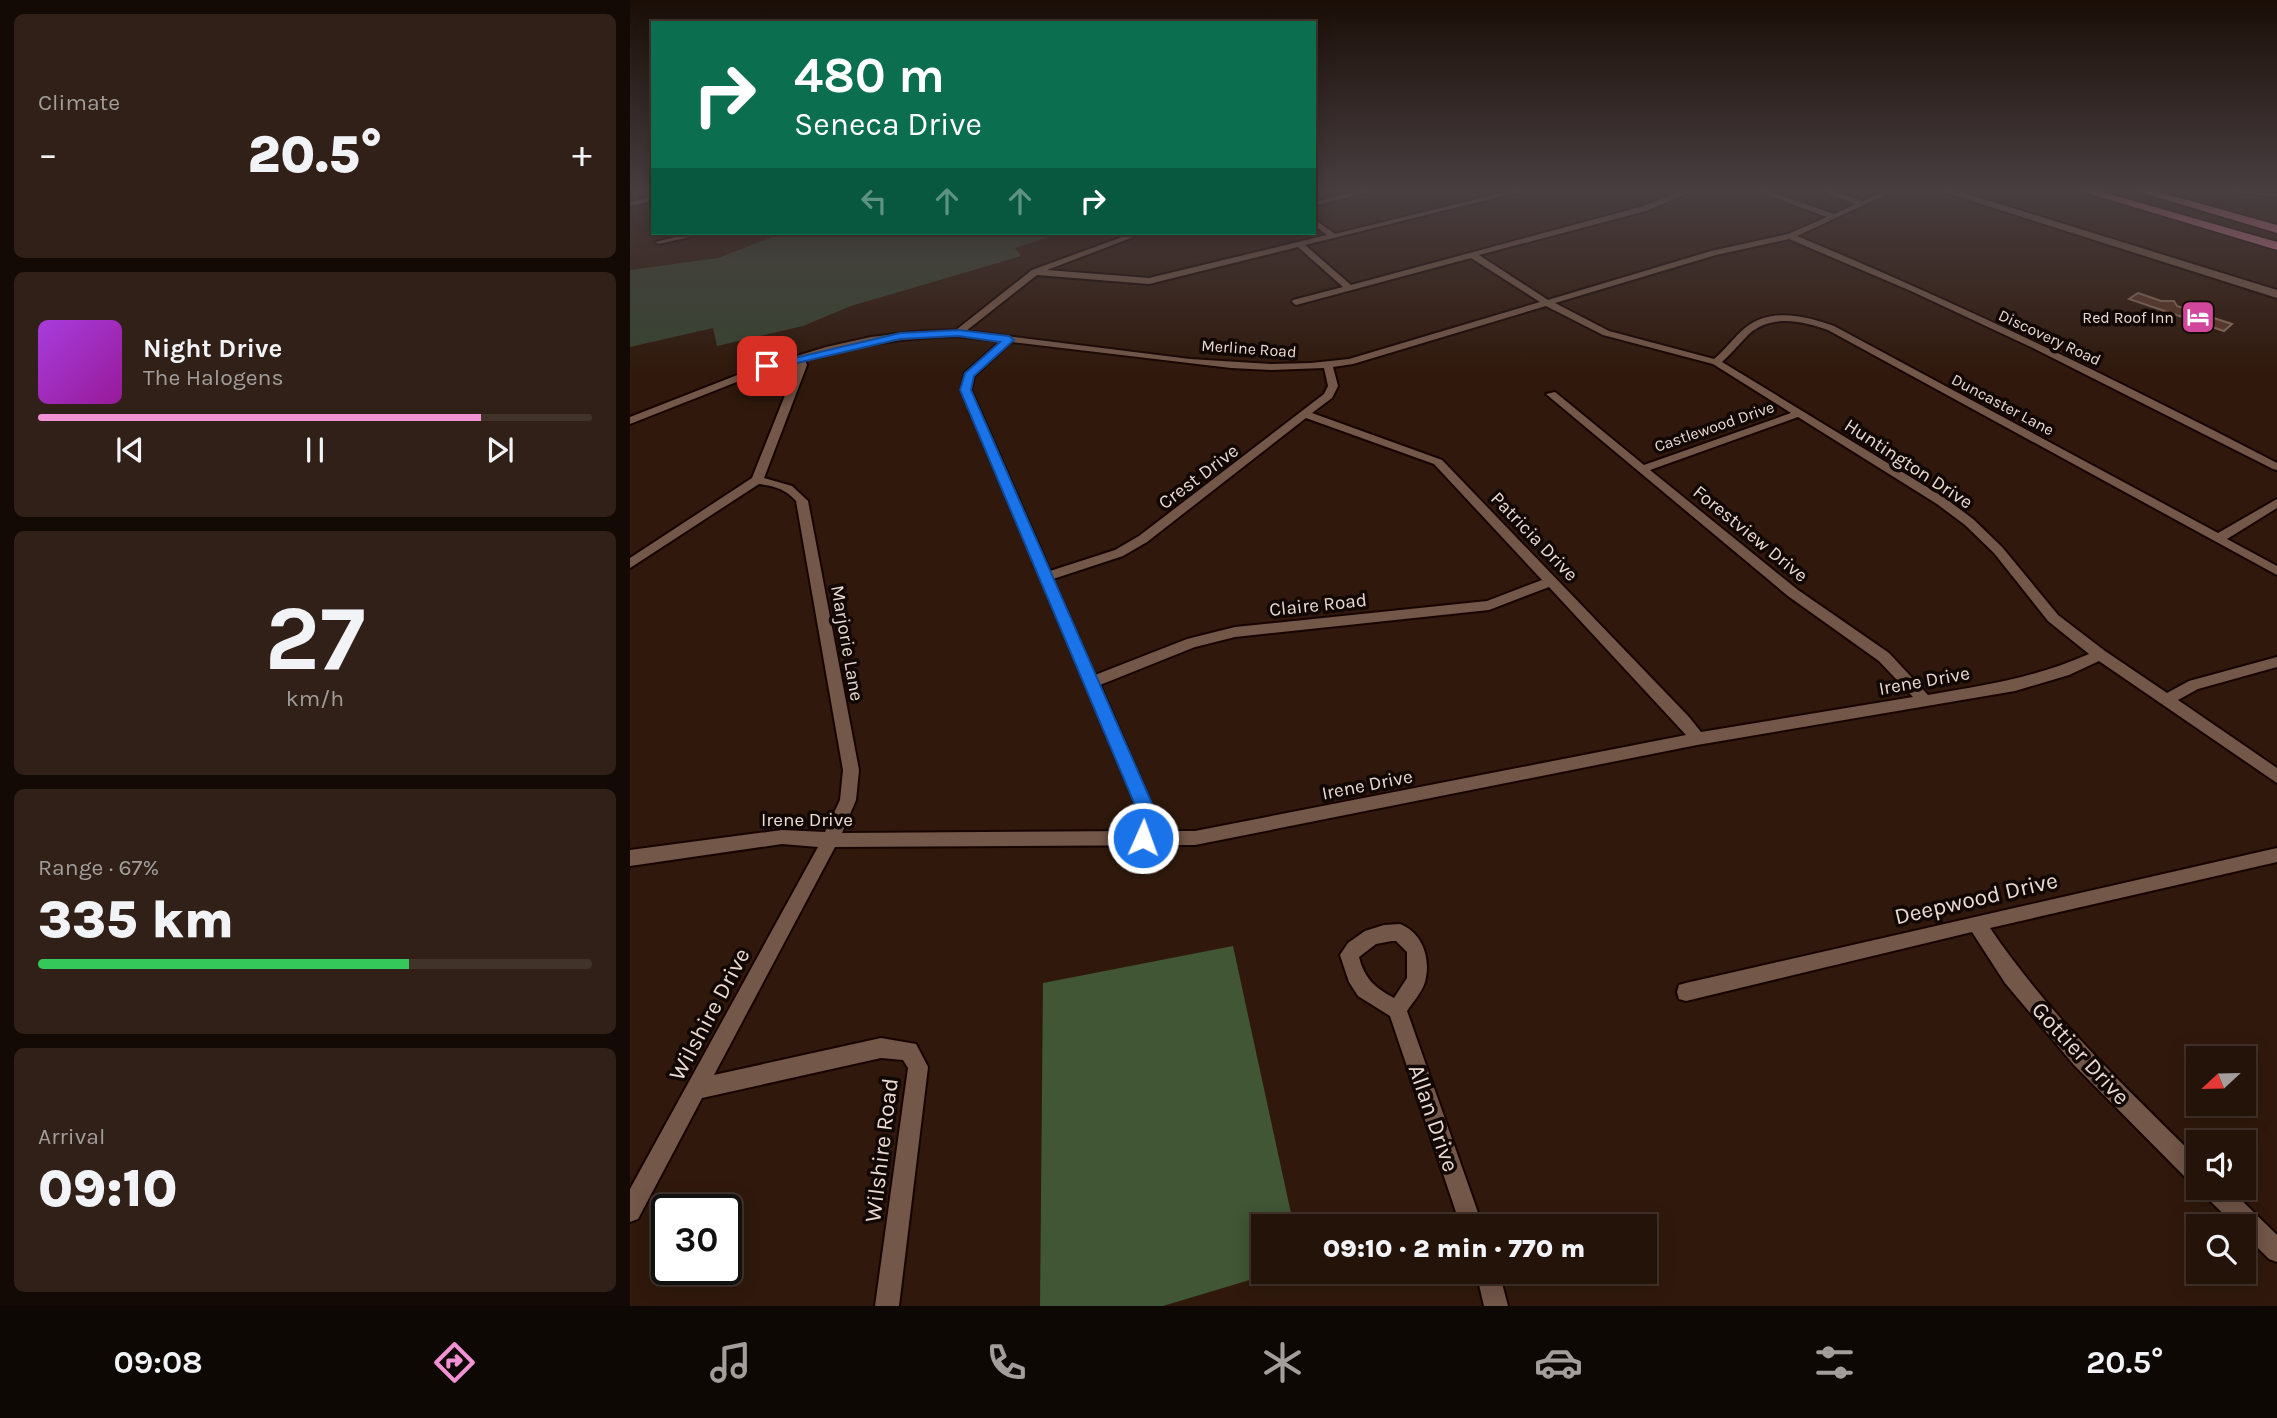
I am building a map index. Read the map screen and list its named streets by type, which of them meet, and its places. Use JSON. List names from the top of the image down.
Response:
{
  "streets": {
    "street": [
      "Discovery Road",
      "Merline Road",
      "Duncaster Lane",
      "Castlewood Drive",
      "Huntington Drive",
      "Crest Drive",
      "Forestview Drive",
      "Patricia Drive",
      "Claire Road",
      "Marjorie Lane",
      "Irene Drive",
      "Deepwood Drive",
      "Wilshire Drive",
      "Gottier Drive",
      "Allan Drive",
      "Wilshire Road"
    ]
  },
  "crossings": [
    ["Merline Road", "Huntington Drive"],
    ["Merline Road", "Crest Drive"],
    ["Duncaster Lane", "Huntington Drive"],
    ["Castlewood Drive", "Huntington Drive"],
    ["Castlewood Drive", "Forestview Drive"],
    ["Huntington Drive", "Irene Drive"],
    ["Crest Drive", "Patricia Drive"],
    ["Forestview Drive", "Irene Drive"],
    ["Patricia Drive", "Claire Road"],
    ["Patricia Drive", "Irene Drive"],
    ["Marjorie Lane", "Irene Drive"],
    ["Marjorie Lane", "Wilshire Drive"],
    ["Irene Drive", "Wilshire Drive"],
    ["Deepwood Drive", "Gottier Drive"],
    ["Wilshire Drive", "Wilshire Road"]
  ],
  "places": {
    "hotel": ["Red Roof Inn"]
  },
  "north": "left",
  "page": {
    "tile": [
      "Climate",
      ["27", "km/h"],
      ["Range · 67%", "335 km"],
      ["Arrival", "09:10"]
    ],
    "turn": ["480 m", "Seneca Drive"],
    "heat": ["−", "20.5°", "+"],
    "song": ["Night Drive", "The Halogens"],
    "limit": "30",
    "trip": "09:10 · 2 min · 770 m",
    "tabs": ["09:08", "20.5°"]
  }
}
